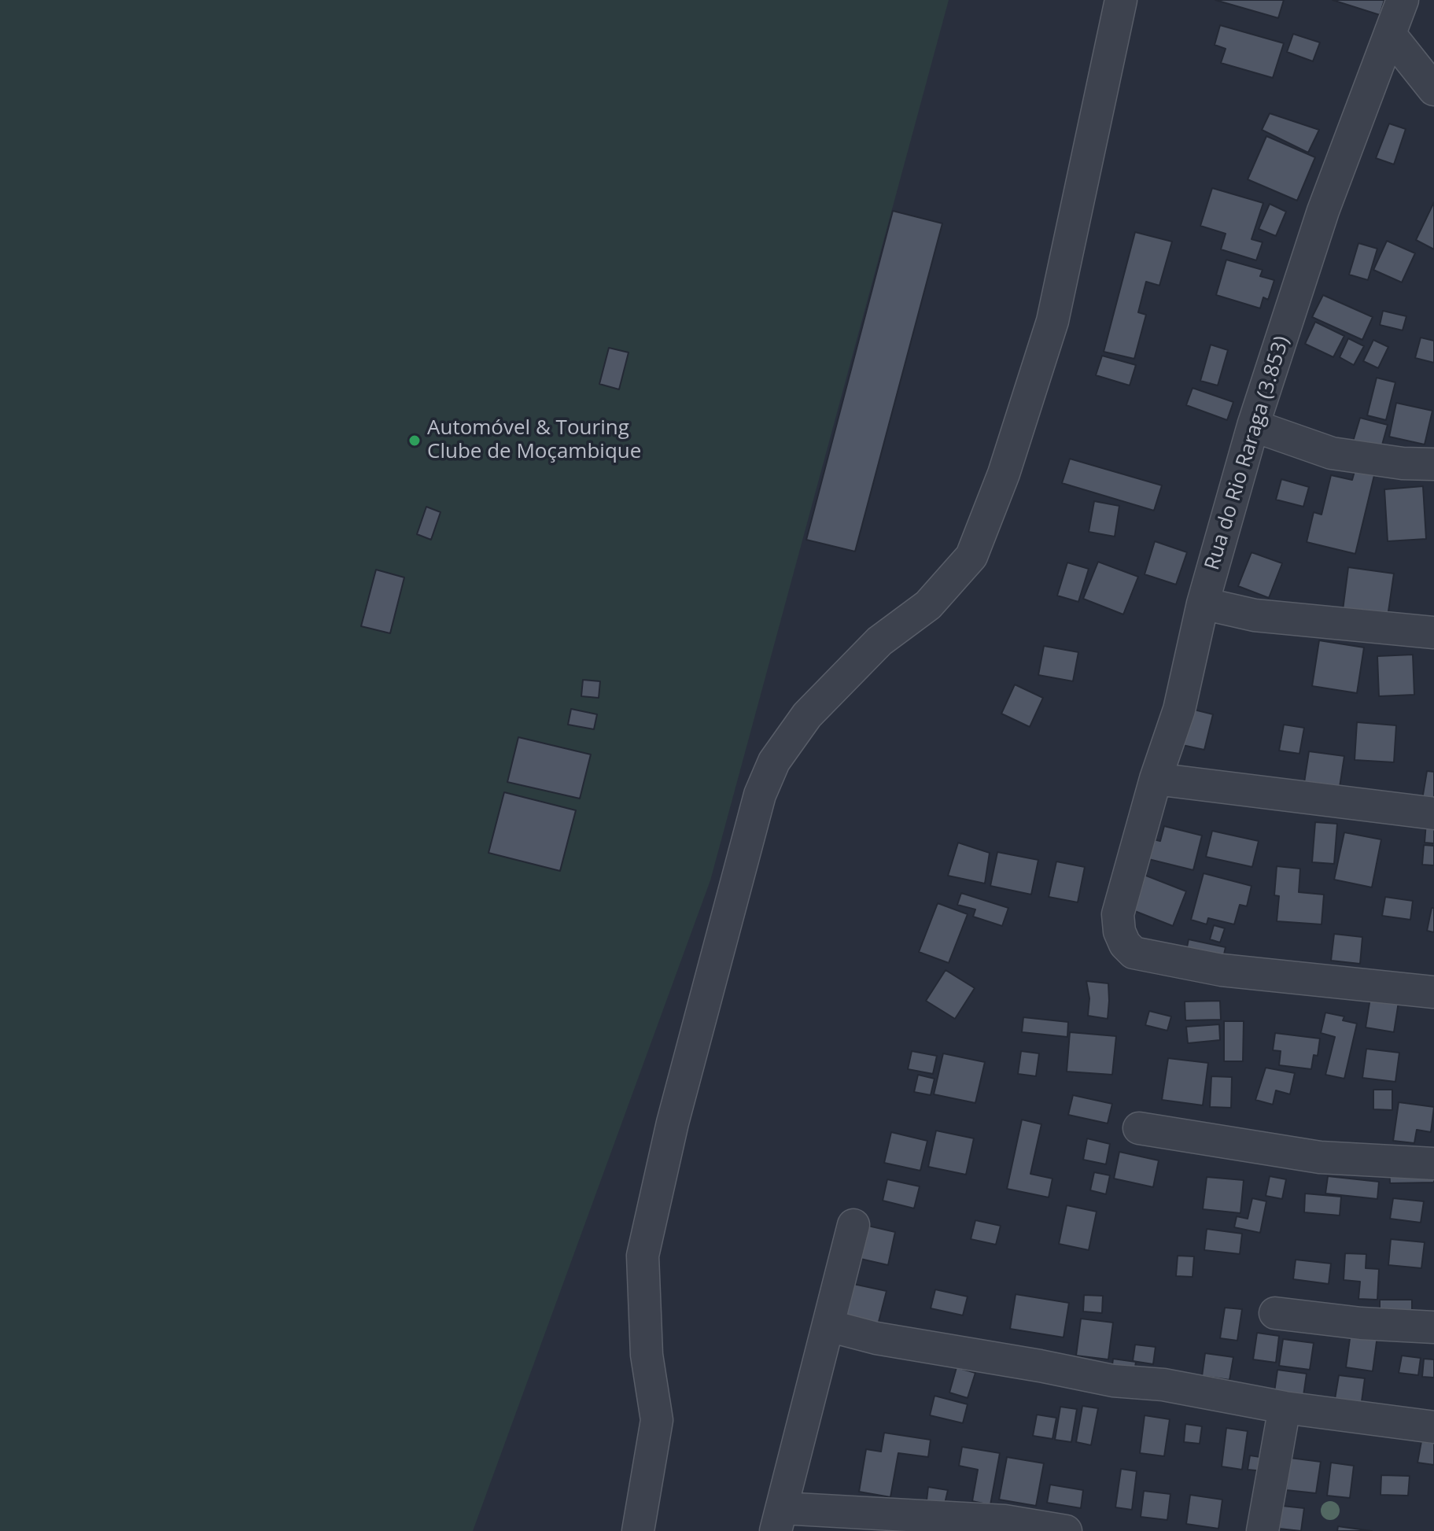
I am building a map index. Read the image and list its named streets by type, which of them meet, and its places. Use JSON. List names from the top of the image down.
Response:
{
  "streets": {
    "street": ["Rua do Rio Raraga (3.853)"]
  },
  "places": ["Automóvel & Touring Clube de Moçambique"]
}
